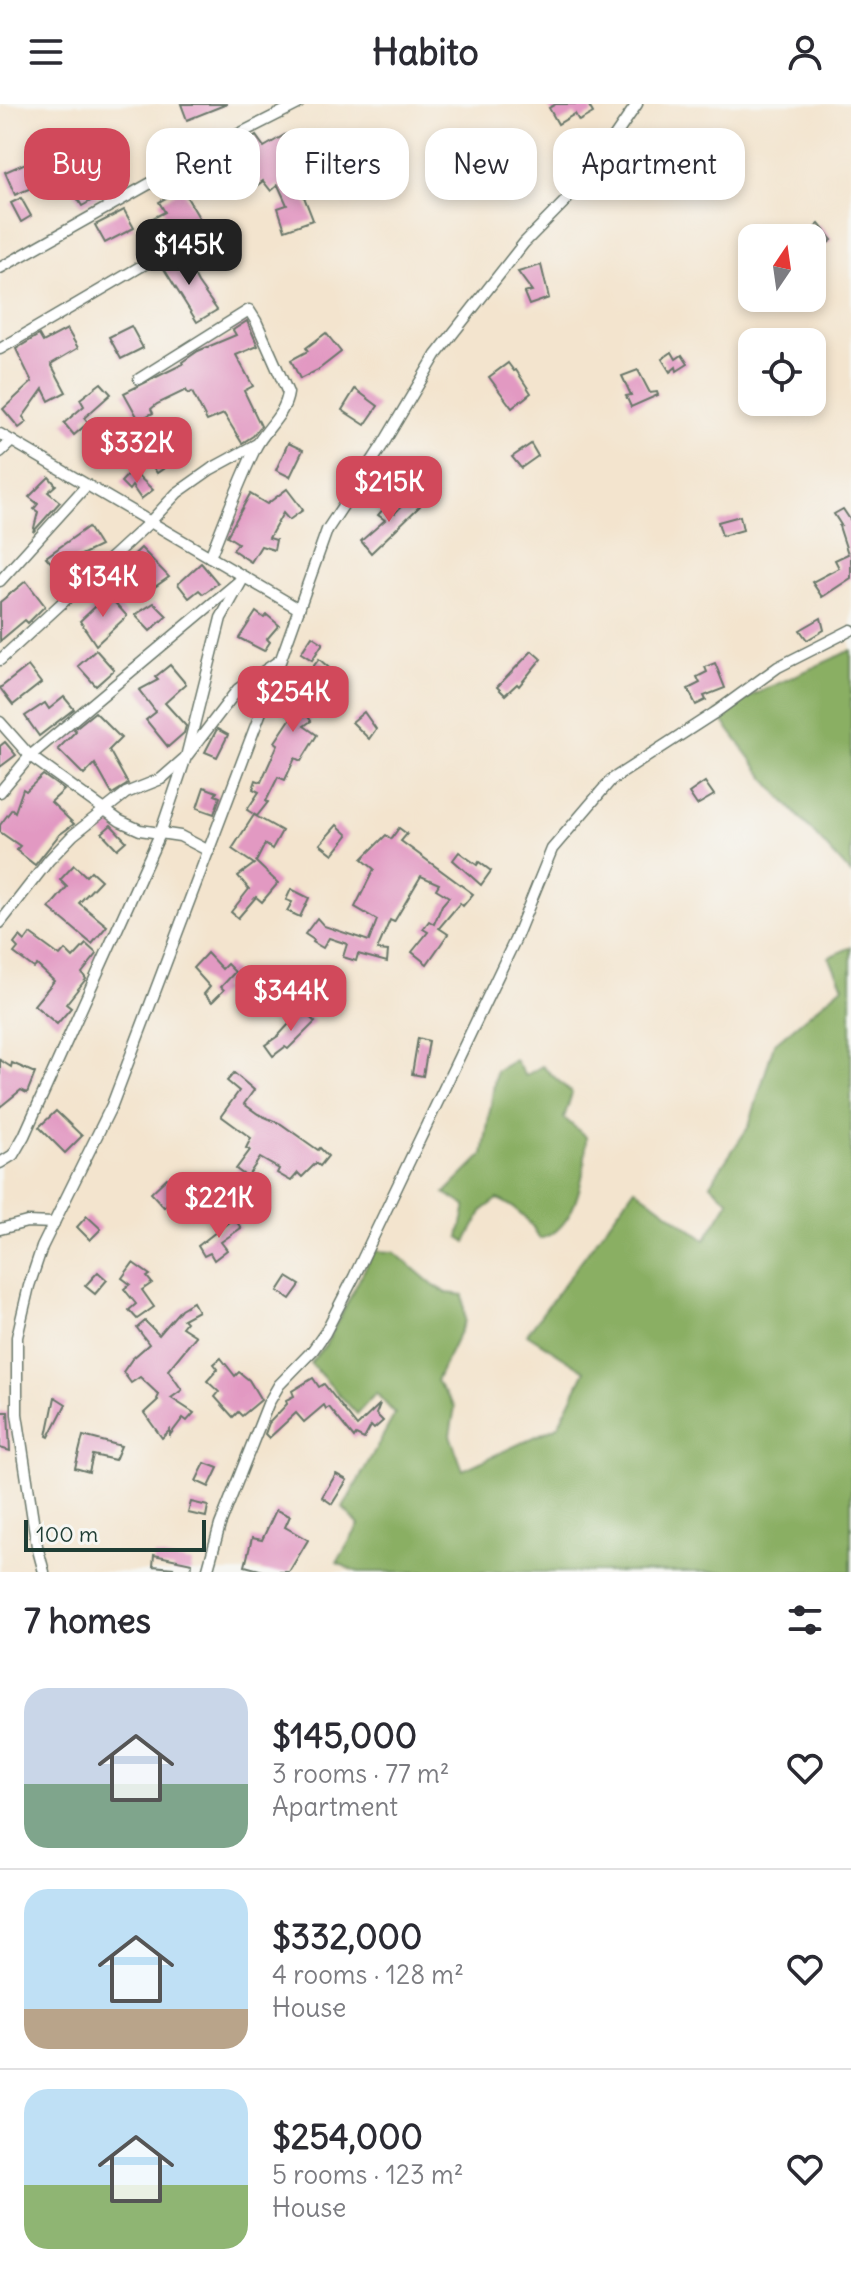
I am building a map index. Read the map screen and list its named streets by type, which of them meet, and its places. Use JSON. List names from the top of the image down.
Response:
{
  "scale_bar": "100 m",
  "north": "top",
  "page": {
    "header": "Habito",
    "chip": [
      "Buy",
      "Rent",
      "Filters",
      "New",
      "Apartment"
    ],
    "price": [
      "$145K",
      "$332K",
      "$215K",
      "$134K",
      "$254K",
      "$344K",
      "$221K"
    ],
    "scale": "100 m",
    "heading": "7 homes",
    "list": [
      {
        "name": "$145,000",
        "note": "3 rooms · 77 m² · Apartment"
      },
      {
        "name": "$332,000",
        "note": "4 rooms · 128 m² · House"
      },
      {
        "name": "$254,000",
        "note": "5 rooms · 123 m² · House"
      }
    ]
  }
}
